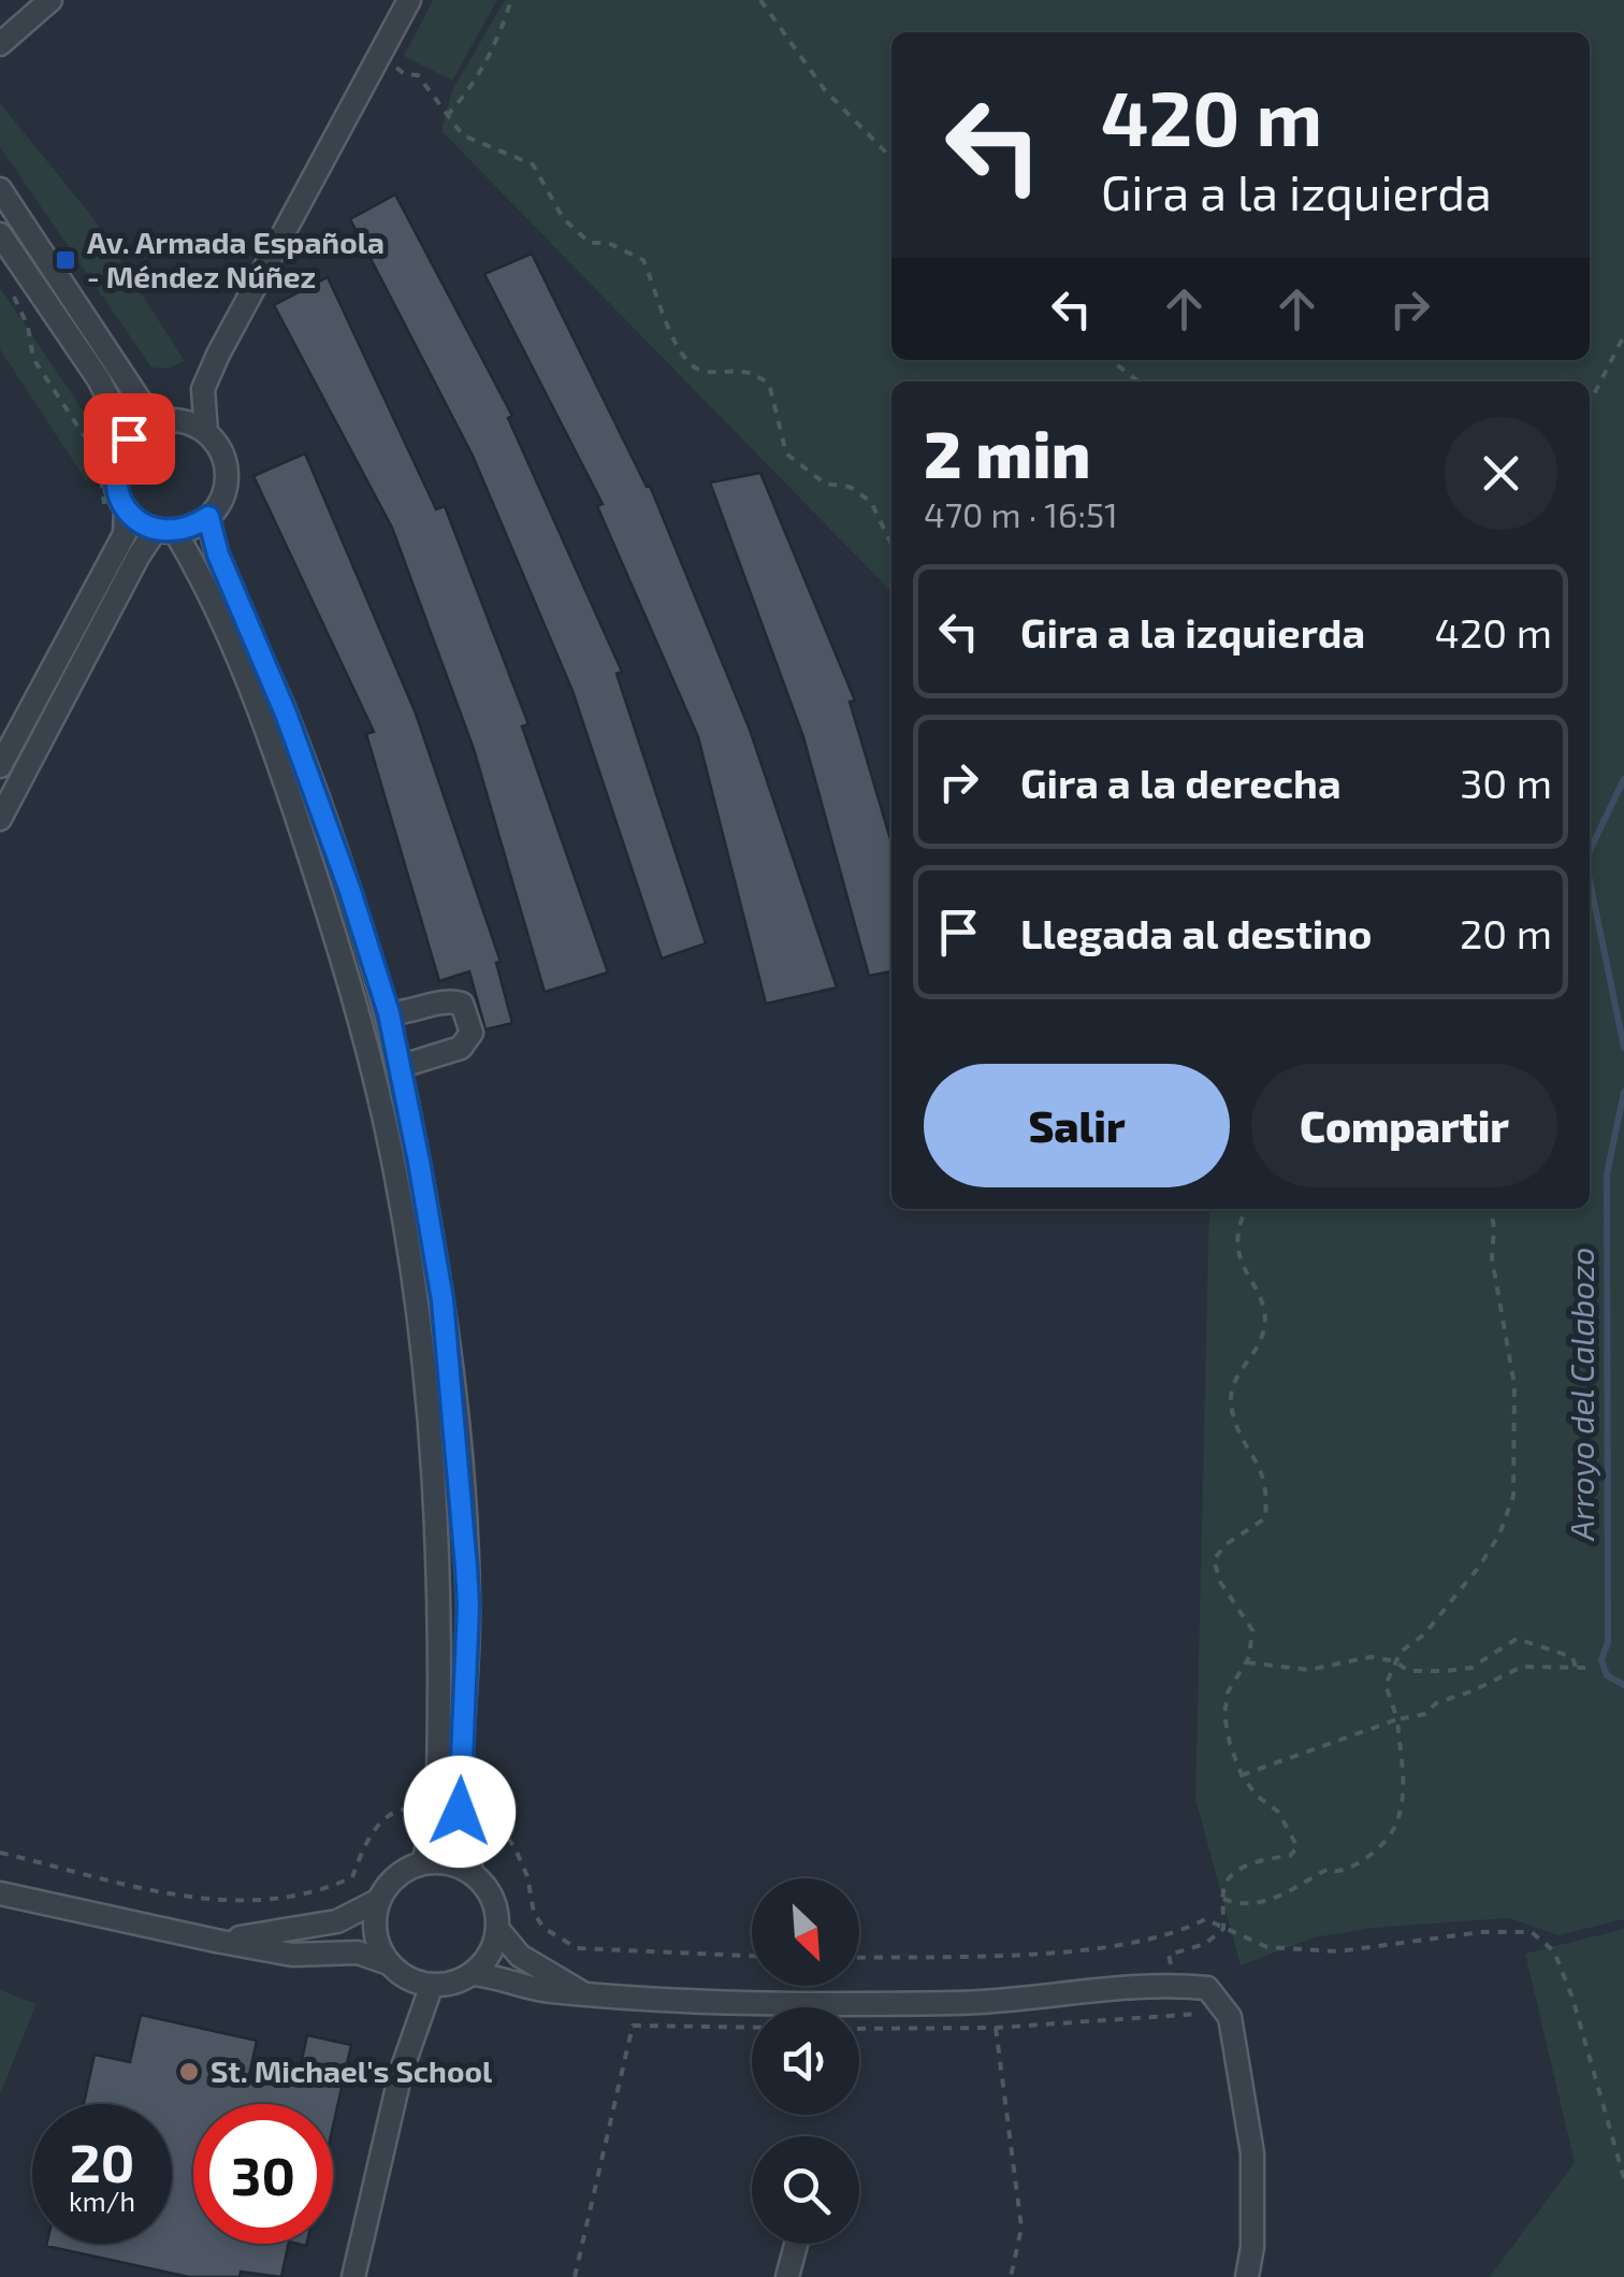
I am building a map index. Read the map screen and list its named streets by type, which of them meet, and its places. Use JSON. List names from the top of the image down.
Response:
{
  "water": ["Arroyo del Calabozo"],
  "places": {
    "transit": ["Av. Armada Española - Méndez Núñez"],
    "other": ["St. Michael's School"]
  },
  "north": "bottom right",
  "page": {
    "turn": ["420 m", "Gira a la izquierda"],
    "heading": ["2 min", "470 m · 16:51"],
    "list": [
      {
        "name": "Gira a la izquierda",
        "value": "420 m"
      },
      {
        "name": "Gira a la derecha",
        "value": "30 m"
      },
      {
        "name": "Llegada al destino",
        "value": "20 m"
      }
    ],
    "buttons": ["Salir", "Compartir"],
    "speed": "20 km/h",
    "limit": "30"
  }
}
